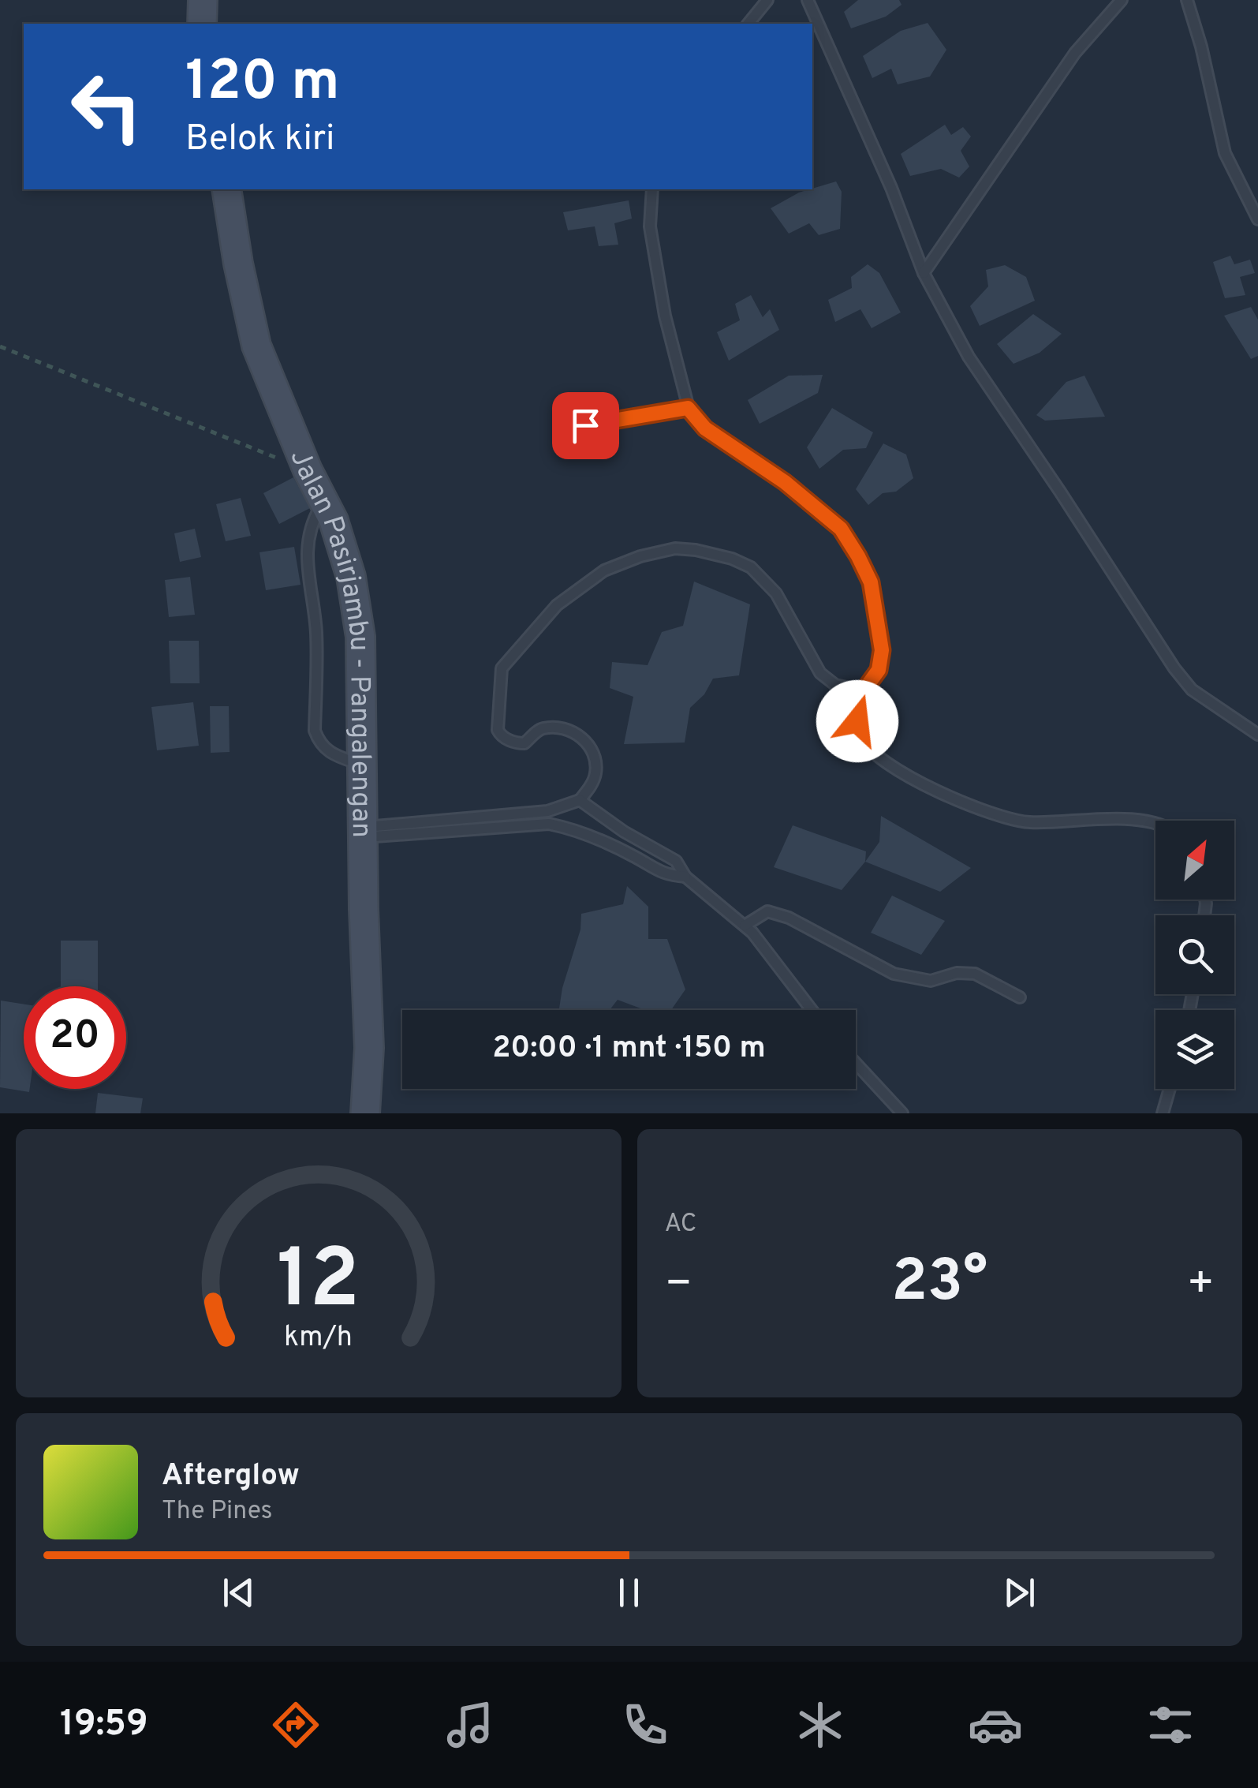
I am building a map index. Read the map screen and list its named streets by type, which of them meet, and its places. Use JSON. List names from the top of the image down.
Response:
{
  "streets": {
    "main road": ["Jalan Pasirjambu - Pangalengan"]
  },
  "north": "top right",
  "page": {
    "turn": ["120 m", "Belok kiri"],
    "limit": "20",
    "trip": "20:00 · 1 mnt · 150 m",
    "tile": "AC",
    "heat": ["−", "23°", "+"],
    "song": ["Afterglow", "The Pines"],
    "tabs": "19:59",
    "gauge": ["12", "km/h"]
  }
}
